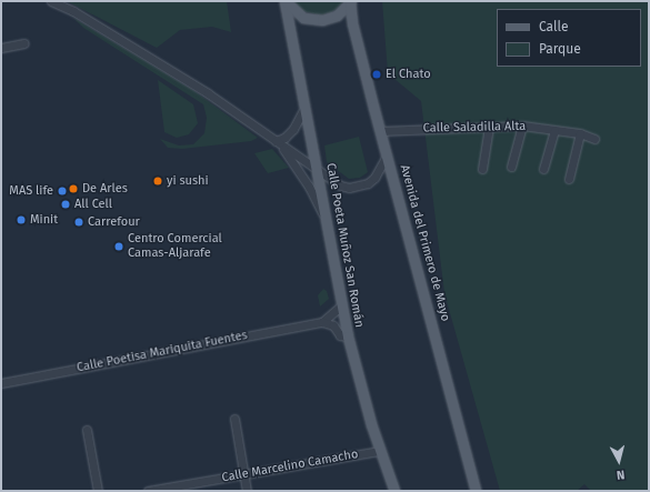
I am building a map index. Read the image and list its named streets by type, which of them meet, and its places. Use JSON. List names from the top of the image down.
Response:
{
  "streets": {
    "main road": ["Avenida del Primero de Mayo", "Calle Poeta Muñoz San Román"],
    "street": ["Calle Saladilla Alta", "Calle Poetisa Mariquita Fuentes", "Calle Marcelino Camacho"]
  },
  "crossings": [
    ["Calle Saladilla Alta", "Avenida del Primero de Mayo"],
    ["Calle Poeta Muñoz San Román", "Calle Marcelino Camacho"]
  ],
  "places": [
    "El Chato",
    "yi sushi",
    "De Arles",
    "MAS life",
    "All Cell",
    "Minit",
    "Carrefour",
    "Centro Comercial Camas-Aljarafe"
  ],
  "legend": ["Calle", "Parque"],
  "north": "bottom"
}
